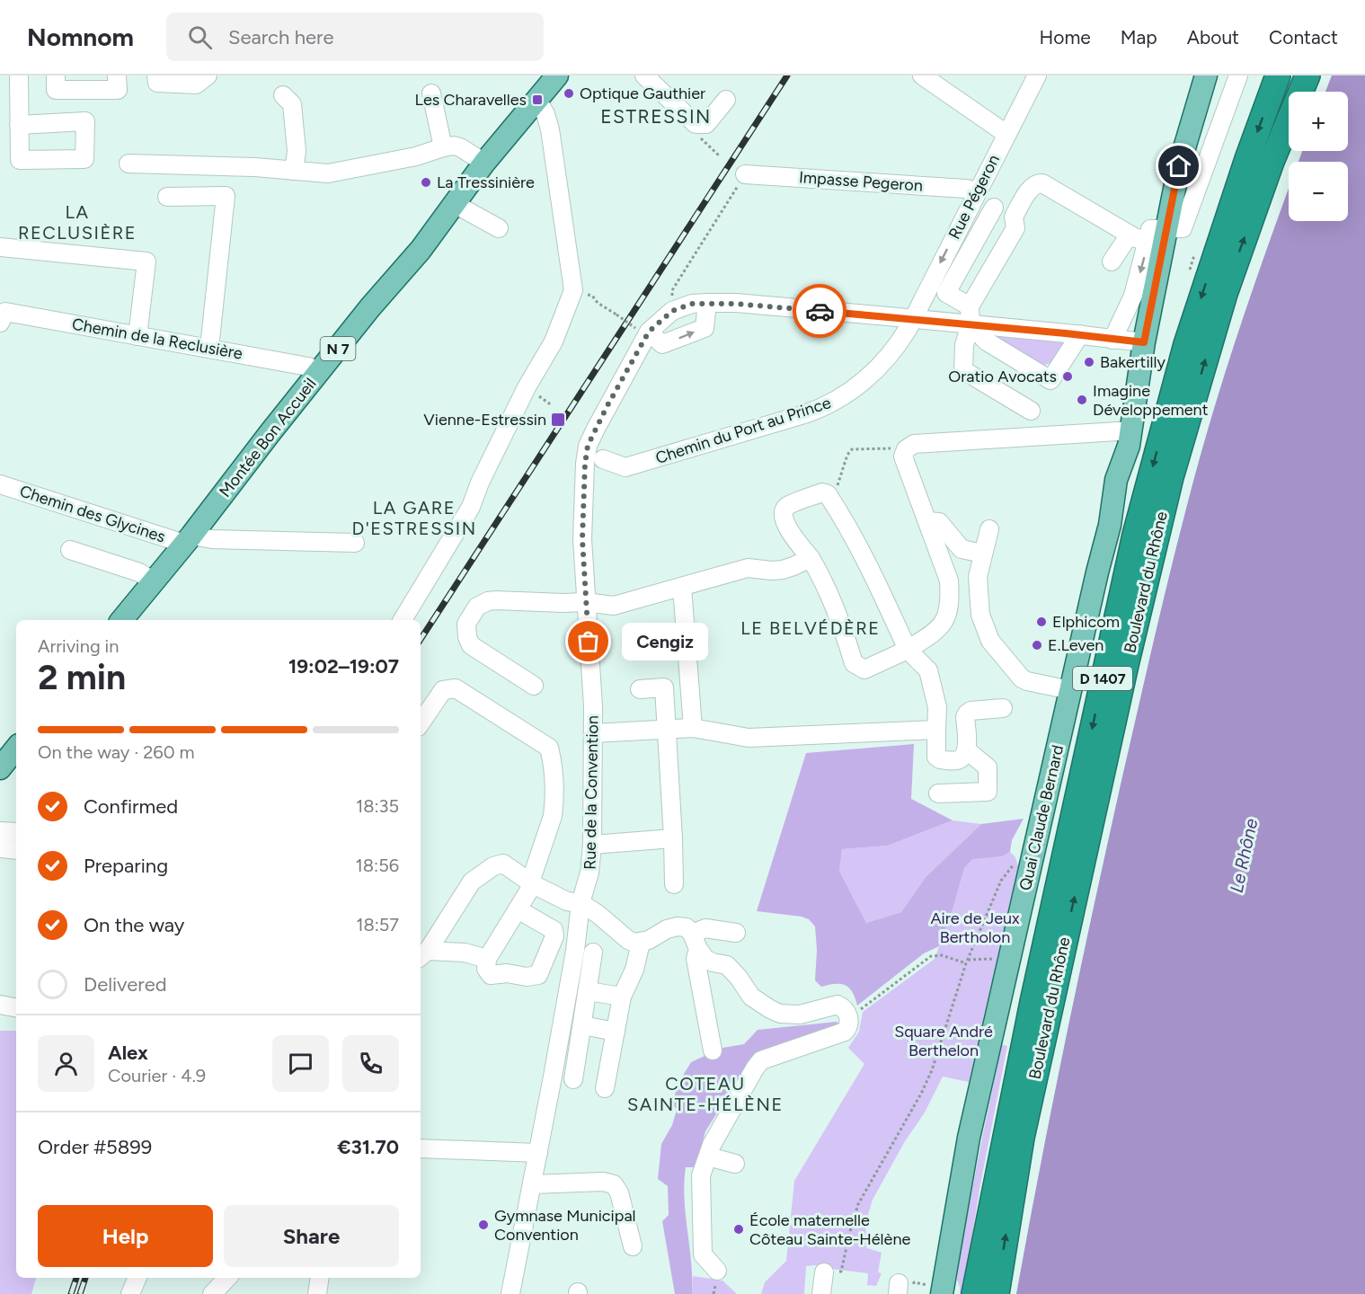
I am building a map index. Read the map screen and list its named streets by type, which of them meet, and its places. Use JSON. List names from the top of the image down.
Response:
{
  "streets": {
    "highway": ["Boulevard du Rhône", "D 1407"],
    "main road": ["N 7", "Montée Bon Accueil", "Quai Claude Bernard"],
    "street": [
      "Impasse Pegeron",
      "Rue Pégeron",
      "Chemin de la Reclusière",
      "Chemin du Port au Prince",
      "Chemin des Glycines",
      "Rue de la Convention"
    ]
  },
  "crossings": [
    ["Impasse Pegeron", "Rue Pégeron"],
    ["Rue Pégeron", "Chemin du Port au Prince"],
    ["Chemin de la Reclusière", "Montée Bon Accueil"],
    ["Montée Bon Accueil", "Chemin des Glycines"]
  ],
  "districts": [
    "ESTRESSIN",
    "LA RECLUSIÈRE",
    "LA GARE D'ESTRESSIN",
    "LE BELVÉDÈRE",
    "COTEAU SAINTE-HÉLÈNE"
  ],
  "water": ["Le Rhône"],
  "parks": ["Aire de Jeux Bertholon", "Square André Berthelon"],
  "places": {
    "other": [
      "Optique Gauthier",
      "La Tressinière",
      "Bakertilly",
      "Oratio Avocats",
      "Imagine Développement",
      "Elphicom",
      "Cengiz",
      "E.Leven",
      "Gymnase Municipal Convention",
      "École maternelle Côteau Sainte-Hélène"
    ],
    "transit": ["Les Charavelles", "Vienne-Estressin"]
  },
  "page": {
    "header": "Nomnom",
    "search": "Search here",
    "nav": [
      "Home",
      "Map",
      "About",
      "Contact"
    ],
    "map_buttons": ["+", "−"],
    "heading": ["2 min", "Arriving in", "19:02–19:07"],
    "panel": [
      "Alex",
      "Courier · 4.9",
      "Order #5899",
      "€31.70"
    ],
    "bubble": "Cengiz",
    "bar": "On the way · 260 m",
    "list": [
      ["Confirmed", "18:35"],
      ["Preparing", "18:56"],
      ["On the way", "18:57"],
      "Delivered"
    ],
    "buttons": ["Help", "Share"]
  }
}
